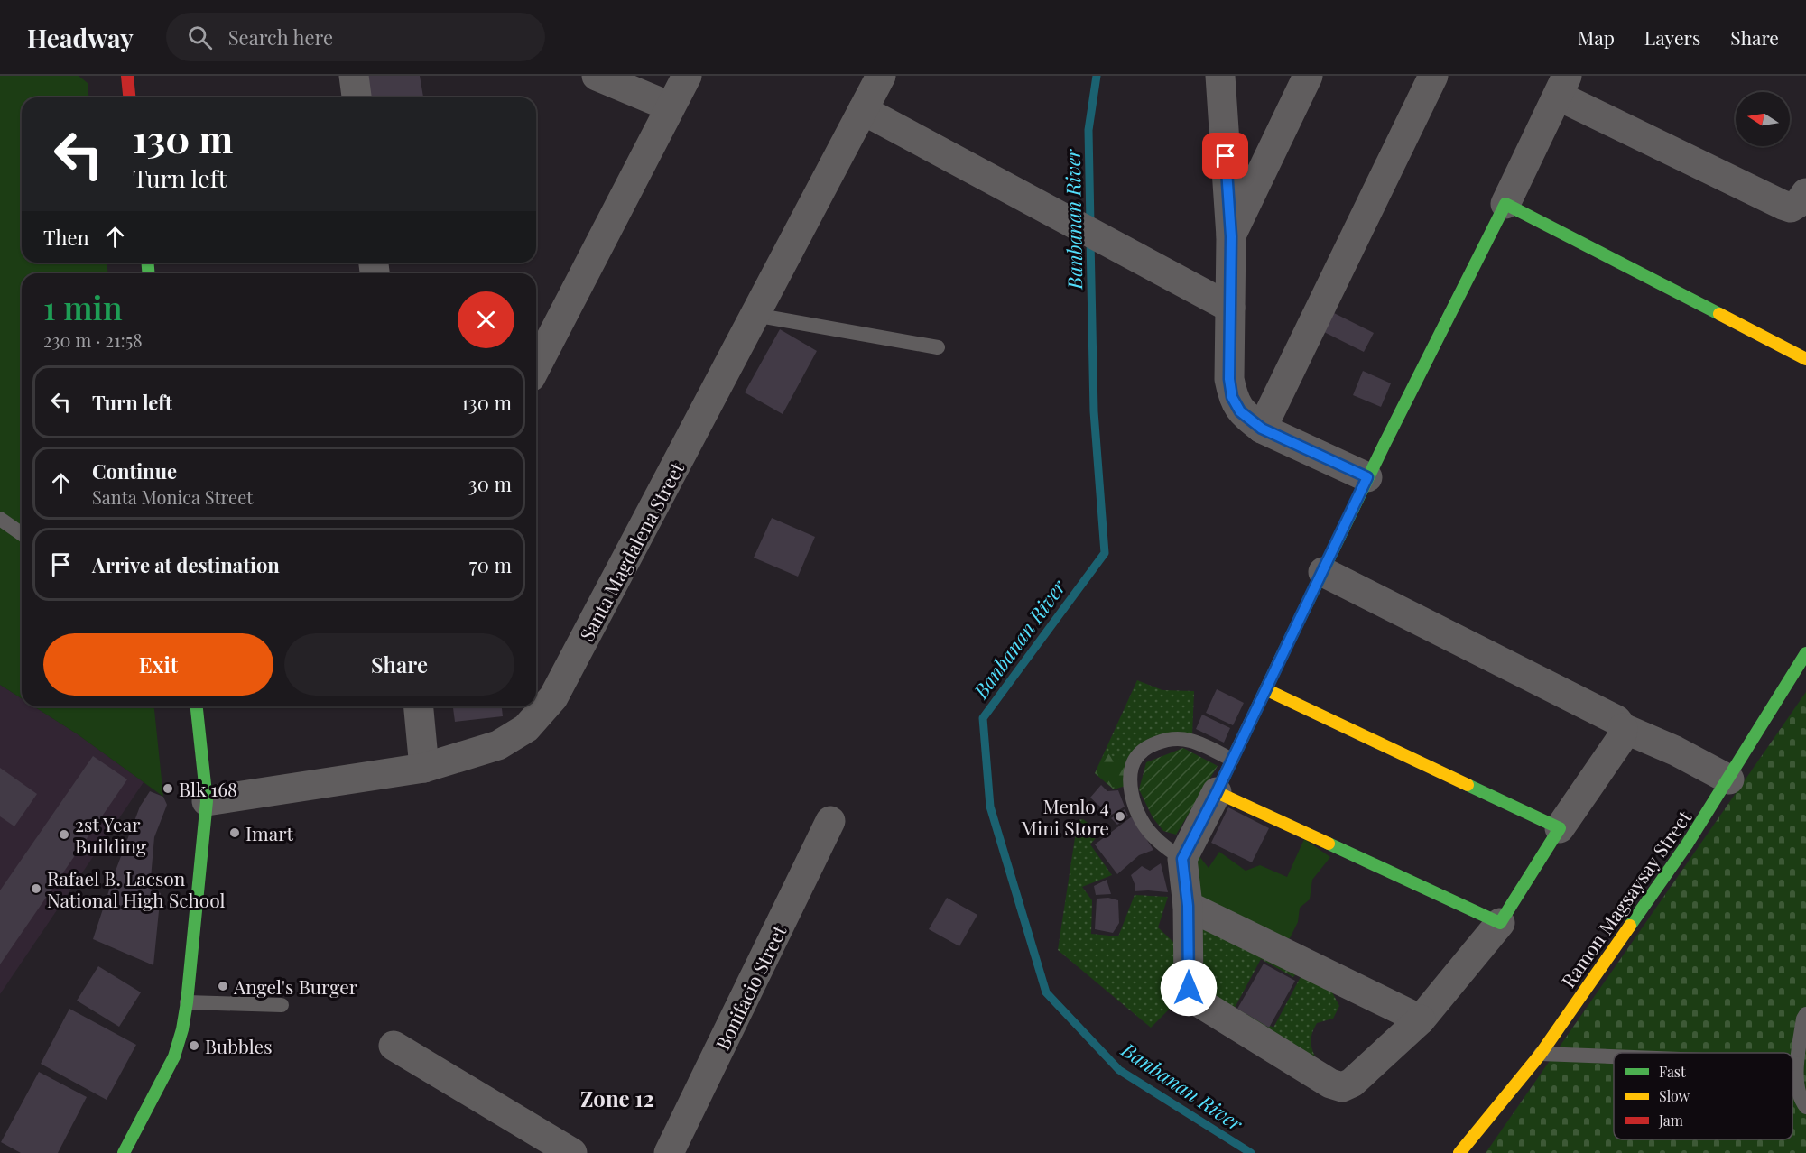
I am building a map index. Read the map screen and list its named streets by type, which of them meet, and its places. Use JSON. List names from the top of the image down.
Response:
{
  "streets": {
    "street": ["Santa Magdalena Street", "Ramon Magsaysay Street", "Bonifacio Street"]
  },
  "districts": ["Zone 12"],
  "water": ["Banbanan River"],
  "places": [
    "Blk 168",
    "Menlo 4 Mini Store",
    "Imart",
    "2st Year Building",
    "Rafael B. Lacson National High School",
    "Angel's Burger",
    "Bubbles"
  ],
  "legend": ["Fast", "Slow", "Jam"],
  "north": "left",
  "page": {
    "header": "Headway",
    "search": "Search here",
    "nav": ["Map", "Layers", "Share"],
    "turn": ["130 m", "Turn left"],
    "then": "Then",
    "heading": ["1 min", "230 m · 21:58"],
    "list": [
      {
        "name": "Turn left",
        "value": "130 m"
      },
      {
        "name": "Continue",
        "note": "Santa Monica Street",
        "value": "30 m"
      },
      {
        "name": "Arrive at destination",
        "value": "70 m"
      }
    ],
    "buttons": ["Exit", "Share"]
  }
}
